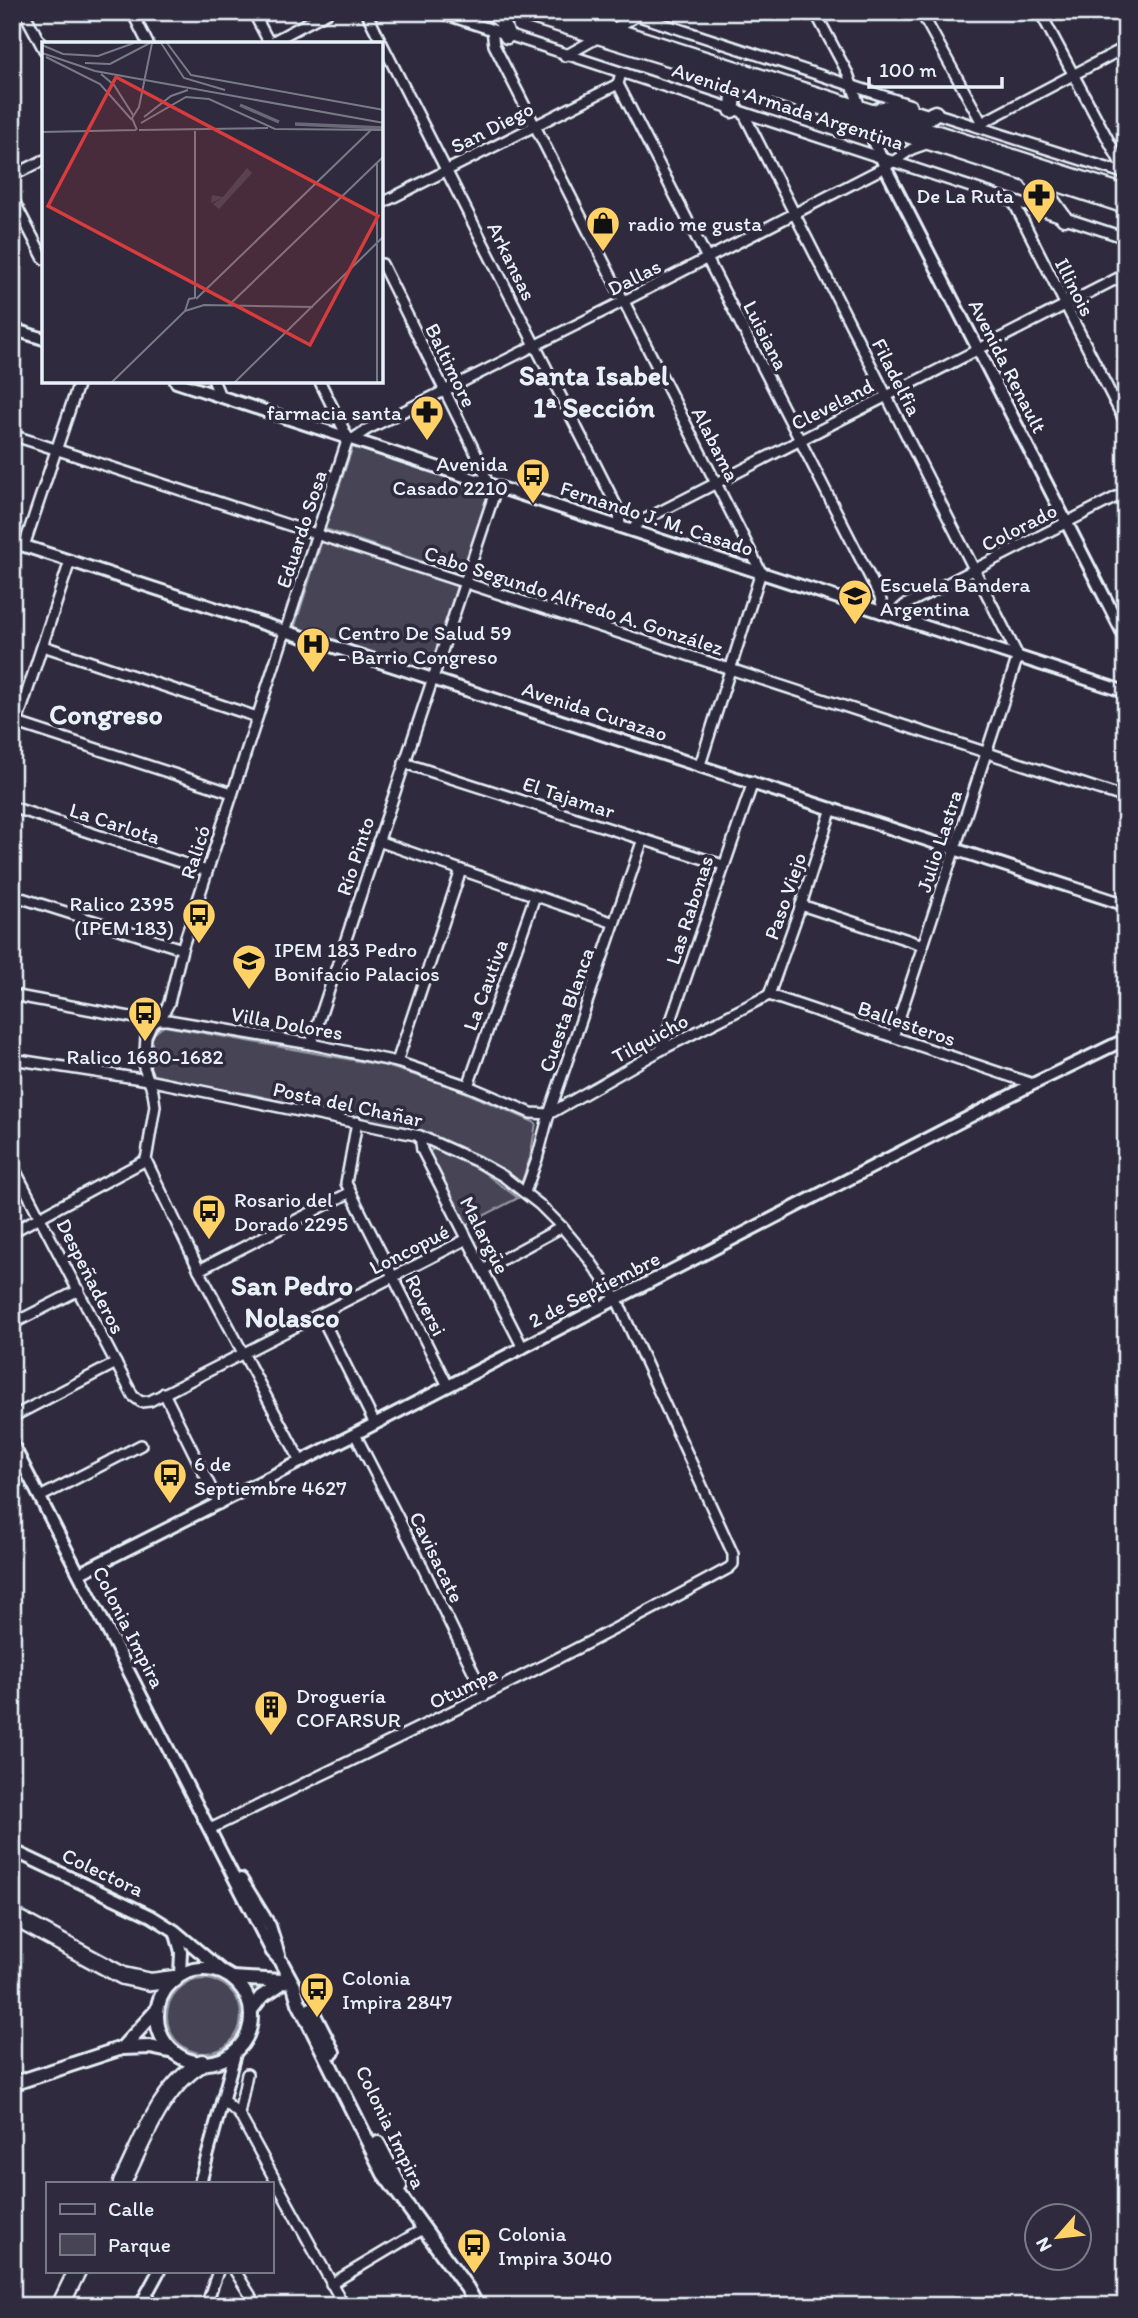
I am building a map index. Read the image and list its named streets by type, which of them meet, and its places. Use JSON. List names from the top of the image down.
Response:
{
  "streets": {
    "main road": ["Avenida Armada Argentina", "Colonia Impira"],
    "street": [
      "San Diego",
      "Arkansas",
      "Dallas",
      "Illinois",
      "Luisiana",
      "Baltimore",
      "Avenida Renault",
      "Filadelfia",
      "Cleveland",
      "Alabama",
      "Fernando J. M. Casado",
      "Colorado",
      "Eduardo Sosa",
      "Cabo Segundo Alfredo A. González",
      "Avenida Curazao",
      "El Tajamar",
      "La Carlota",
      "Julio Lastra",
      "Ralicó",
      "Río Pinto",
      "Paso Viejo",
      "Las Rabonas",
      "La Cautiva",
      "Cuesta Blanca",
      "Villa Dolores",
      "Ballesteros",
      "Tilquicho",
      "Posta del Chañar",
      "Malargüe",
      "Loncopué",
      "Despeñaderos",
      "2 de Septiembre",
      "Roversi",
      "Cavisacate",
      "Otumpa",
      "Colectora"
    ]
  },
  "crossings": [
    ["Avenida Armada Argentina", "Dallas"],
    ["Avenida Armada Argentina", "Illinois"],
    ["Avenida Armada Argentina", "Avenida Renault"],
    ["Avenida Armada Argentina", "Filadelfia"],
    ["Avenida Armada Argentina", "Alabama"],
    ["San Diego", "Arkansas"],
    ["San Diego", "Luisiana"],
    ["San Diego", "Alabama"],
    ["Arkansas", "Dallas"],
    ["Arkansas", "Fernando J. M. Casado"],
    ["Dallas", "Luisiana"],
    ["Dallas", "Baltimore"],
    ["Dallas", "Avenida Renault"],
    ["Dallas", "Filadelfia"],
    ["Dallas", "Alabama"],
    ["Dallas", "Fernando J. M. Casado"],
    ["Dallas", "Eduardo Sosa"],
    ["Illinois", "Cleveland"],
    ["Luisiana", "Cleveland"],
    ["Luisiana", "Fernando J. M. Casado"],
    ["Luisiana", "Colorado"],
    ["Baltimore", "Fernando J. M. Casado"],
    ["Baltimore", "Río Pinto"],
    ["Avenida Renault", "Cleveland"],
    ["Avenida Renault", "Colorado"],
    ["Filadelfia", "Cleveland"],
    ["Filadelfia", "Fernando J. M. Casado"],
    ["Filadelfia", "Colorado"],
    ["Filadelfia", "Julio Lastra"],
    ["Cleveland", "Alabama"],
    ["Cleveland", "Fernando J. M. Casado"],
    ["Alabama", "Fernando J. M. Casado"],
    ["Fernando J. M. Casado", "Colorado"],
    ["Fernando J. M. Casado", "Eduardo Sosa"],
    ["Fernando J. M. Casado", "Julio Lastra"],
    ["Fernando J. M. Casado", "Río Pinto"],
    ["Eduardo Sosa", "Cabo Segundo Alfredo A. González"],
    ["Eduardo Sosa", "Avenida Curazao"],
    ["Eduardo Sosa", "Ralicó"],
    ["Cabo Segundo Alfredo A. González", "Julio Lastra"],
    ["Cabo Segundo Alfredo A. González", "Río Pinto"],
    ["Avenida Curazao", "Julio Lastra"],
    ["Avenida Curazao", "Ralicó"],
    ["Avenida Curazao", "Río Pinto"],
    ["Avenida Curazao", "Paso Viejo"],
    ["Avenida Curazao", "Las Rabonas"],
    ["El Tajamar", "Río Pinto"],
    ["El Tajamar", "Las Rabonas"],
    ["El Tajamar", "Cuesta Blanca"],
    ["La Carlota", "Ralicó"],
    ["Julio Lastra", "Ballesteros"],
    ["Ralicó", "Villa Dolores"],
    ["Ralicó", "Posta del Chañar"],
    ["Río Pinto", "Villa Dolores"],
    ["Paso Viejo", "Ballesteros"],
    ["Paso Viejo", "Tilquicho"],
    ["Las Rabonas", "Tilquicho"],
    ["La Cautiva", "Villa Dolores"],
    ["Cuesta Blanca", "Villa Dolores"],
    ["Cuesta Blanca", "Tilquicho"],
    ["Cuesta Blanca", "Posta del Chañar"],
    ["Villa Dolores", "Tilquicho"],
    ["Ballesteros", "Tilquicho"],
    ["Ballesteros", "2 de Septiembre"],
    ["Posta del Chañar", "Malargüe"],
    ["Posta del Chañar", "2 de Septiembre"],
    ["Posta del Chañar", "Roversi"],
    ["Posta del Chañar", "Otumpa"],
    ["Malargüe", "Loncopué"],
    ["Malargüe", "2 de Septiembre"],
    ["Loncopué", "Despeñaderos"],
    ["Loncopué", "Roversi"],
    ["2 de Septiembre", "Roversi"],
    ["2 de Septiembre", "Cavisacate"],
    ["2 de Septiembre", "Colonia Impira"],
    ["Cavisacate", "Otumpa"],
    ["Colonia Impira", "Otumpa"]
  ],
  "districts": ["Santa Isabel 1ª Sección", "Congreso", "San Pedro Nolasco"],
  "places": {
    "pharmacy": ["De La Ruta", "farmacia santa"],
    "shop": ["radio me gusta"],
    "bus stop": [
      "Avenida Casado 2210",
      "Ralico 2395 (IPEM 183)",
      "Ralico 1680-1682",
      "Rosario del Dorado 2295",
      "6 de Septiembre 4627",
      "Colonia Impira 2847",
      "Colonia Impira 3040"
    ],
    "school or university": ["Escuela Bandera Argentina", "IPEM 183 Pedro Bonifacio Palacios"],
    "hospital": ["Centro De Salud 59 - Barrio Congreso"],
    "building": ["Droguería COFARSUR"]
  },
  "legend": ["Calle", "Parque"],
  "scale_bar": "100 m",
  "north": "bottom left"
}
